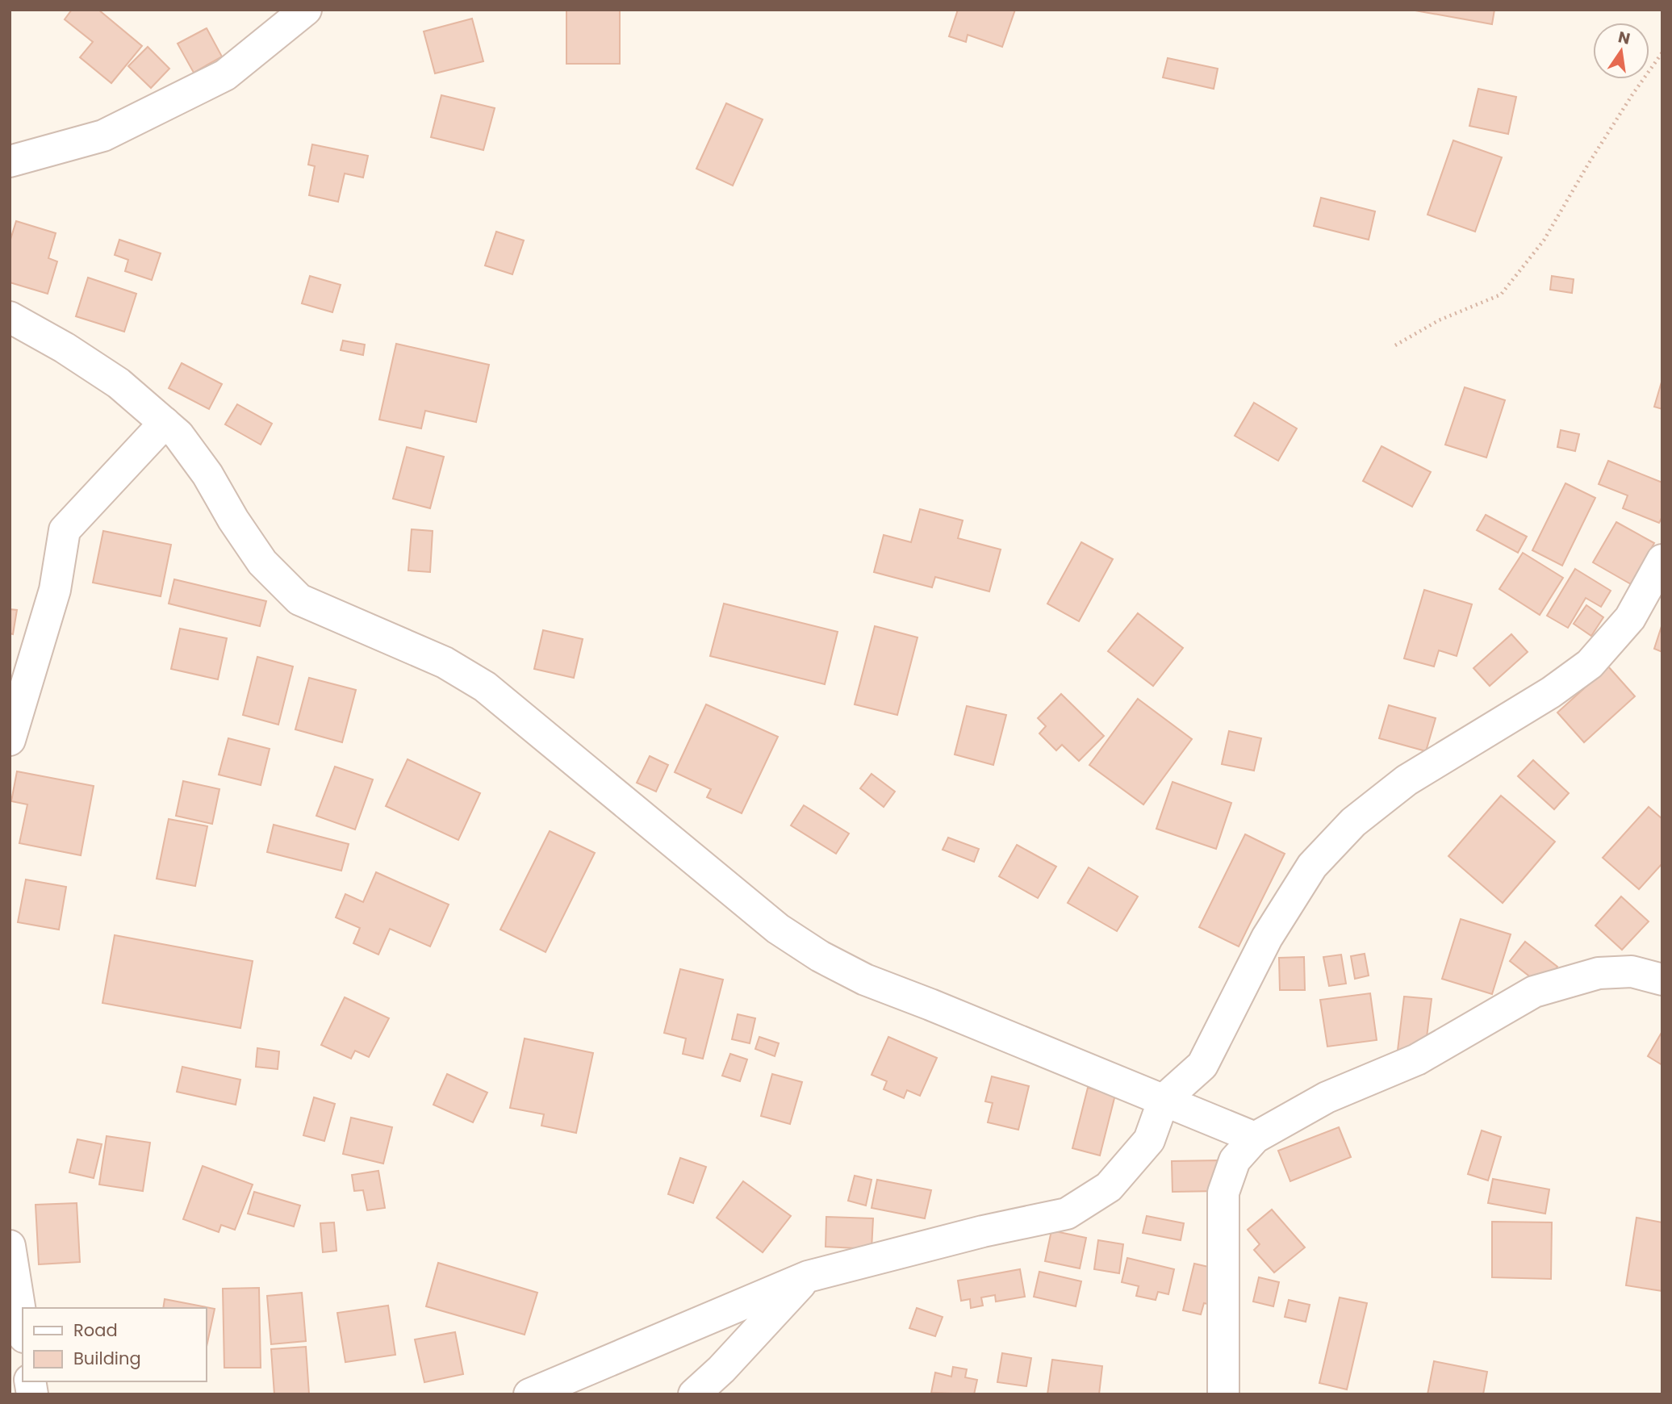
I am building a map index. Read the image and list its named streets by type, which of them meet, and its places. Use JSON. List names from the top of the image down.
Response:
{
  "legend": ["Road", "Building"],
  "north": "top"
}
